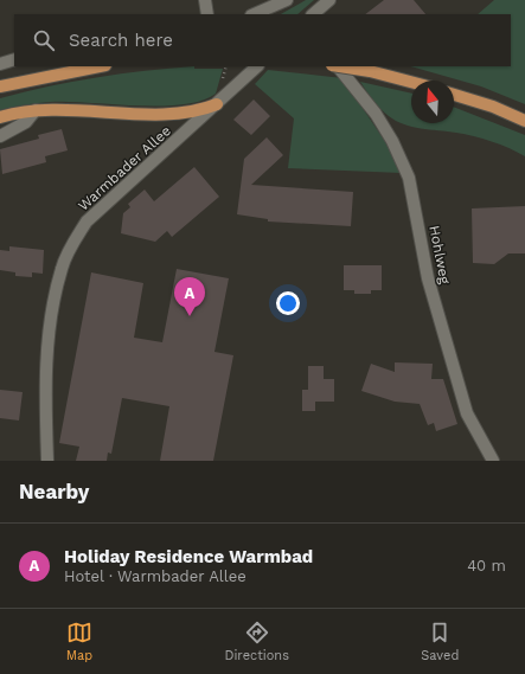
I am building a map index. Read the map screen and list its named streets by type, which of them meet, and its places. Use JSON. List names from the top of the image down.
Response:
{
  "streets": {
    "street": ["Warmbader Allee", "Hohlweg"]
  },
  "north": "top",
  "page": {
    "search": "Search here",
    "pins": "A",
    "heading": "Nearby",
    "list": [
      {
        "mark": "A",
        "name": "Holiday Residence Warmbad",
        "note": "Hotel · Warmbader Allee",
        "value": "40 m"
      }
    ],
    "nav": ["Map", "Directions", "Saved"]
  }
}
